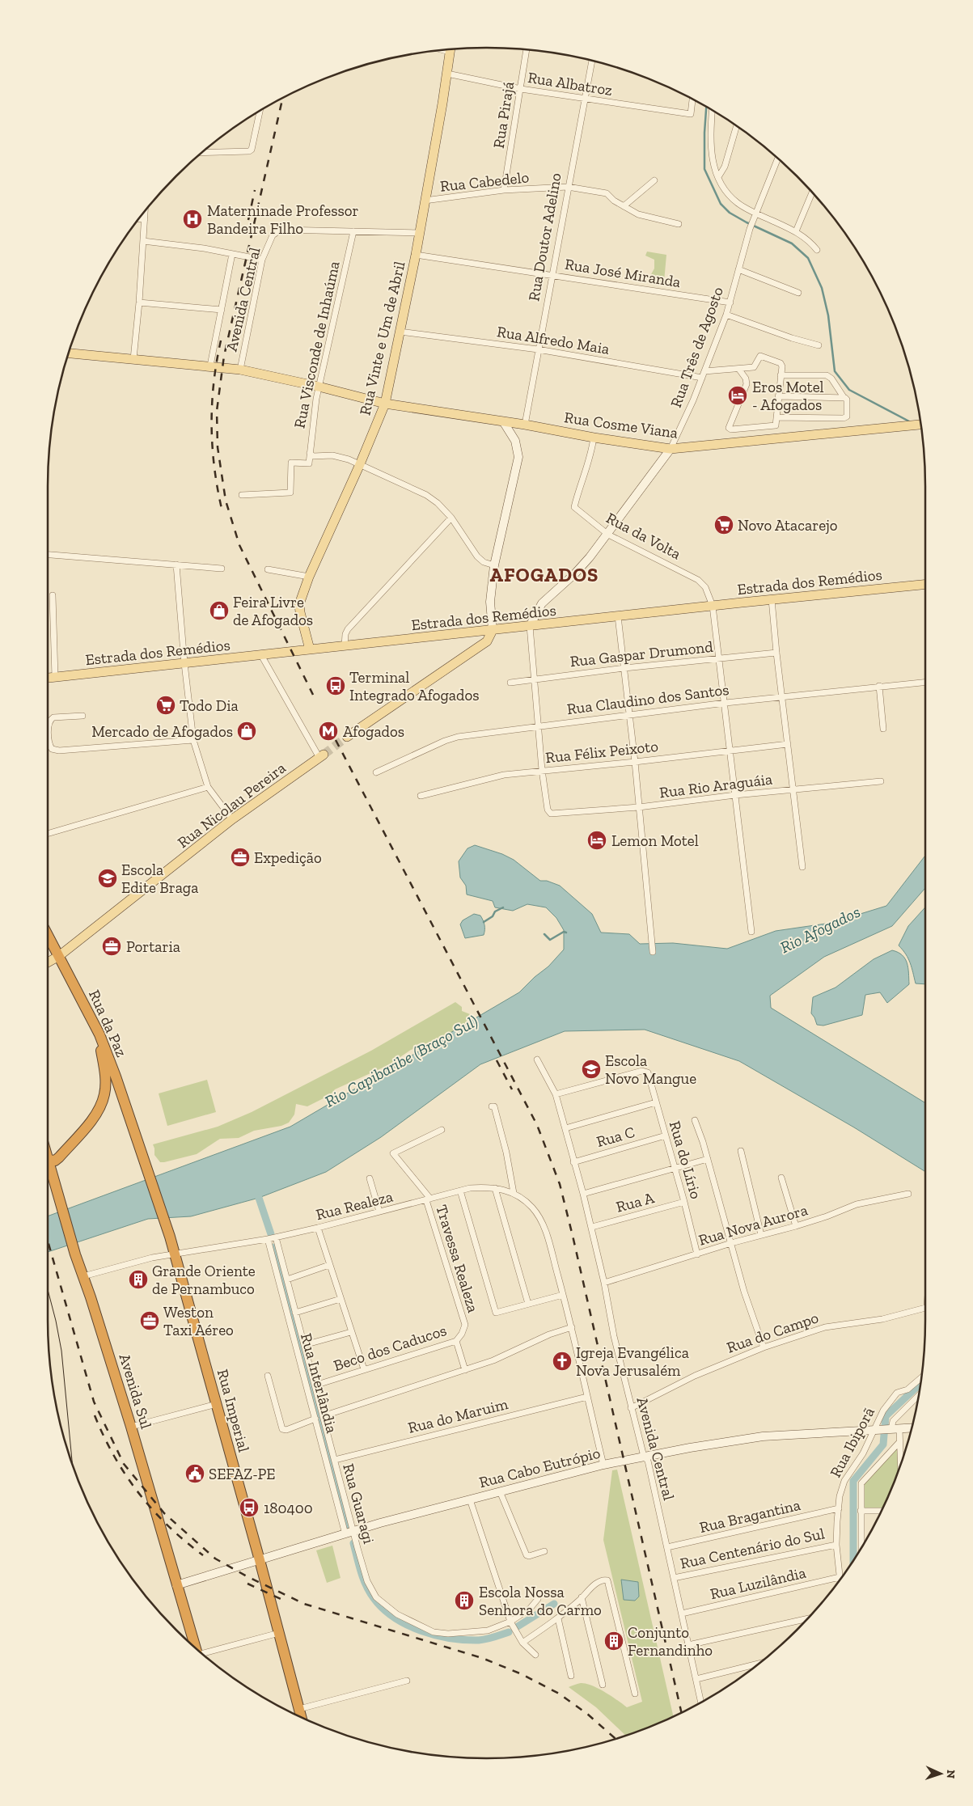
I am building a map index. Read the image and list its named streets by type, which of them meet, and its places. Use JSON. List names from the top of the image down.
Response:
{
  "streets": {
    "highway": ["Rua da Paz", "Avenida Sul", "Rua Imperial"],
    "main road": [
      "Rua Vinte e Um de Abril",
      "Rua Cosme Viana",
      "Estrada dos Remédios",
      "Rua Nicolau Pereira"
    ],
    "street": [
      "Rua Albatroz",
      "Rua Pirajá",
      "Rua Cabedelo",
      "Rua Doutor Adelino",
      "Rua José Miranda",
      "Avenida Central",
      "Rua Alfredo Maia",
      "Rua Visconde de Inhaúma",
      "Rua Três de Agosto",
      "Rua da Volta",
      "Rua Gaspar Drumond",
      "Rua Claudino dos Santos",
      "Rua Félix Peixoto",
      "Rua Rio Araguáia",
      "Rua C",
      "Rua do Lírio",
      "Rua A",
      "Rua Realeza",
      "Rua Nova Aurora",
      "Travessa Realeza",
      "Rua do Campo",
      "Beco dos Caducos",
      "Rua Interlândia",
      "Rua do Maruim",
      "Rua Ibiporã",
      "Rua Cabo Eutrópio",
      "Rua Guaragi",
      "Rua Bragantina",
      "Rua Centenário do Sul",
      "Rua Luzilândia"
    ]
  },
  "crossings": [
    ["Rua Albatroz", "Rua Pirajá"],
    ["Rua Albatroz", "Rua Doutor Adelino"],
    ["Rua Albatroz", "Rua Vinte e Um de Abril"],
    ["Rua Pirajá", "Rua Cabedelo"],
    ["Rua Cabedelo", "Rua Doutor Adelino"],
    ["Rua Cabedelo", "Rua Vinte e Um de Abril"],
    ["Rua Doutor Adelino", "Rua José Miranda"],
    ["Rua Doutor Adelino", "Rua Alfredo Maia"],
    ["Rua Doutor Adelino", "Rua Cosme Viana"],
    ["Rua José Miranda", "Rua Vinte e Um de Abril"],
    ["Rua José Miranda", "Rua Três de Agosto"],
    ["Avenida Central", "Rua Visconde de Inhaúma"],
    ["Avenida Central", "Rua Cosme Viana"],
    ["Avenida Central", "Rua C"],
    ["Avenida Central", "Rua do Lírio"],
    ["Avenida Central", "Rua A"],
    ["Avenida Central", "Rua Nova Aurora"],
    ["Avenida Central", "Rua do Campo"],
    ["Avenida Central", "Rua Cabo Eutrópio"],
    ["Avenida Central", "Rua Bragantina"],
    ["Avenida Central", "Rua Centenário do Sul"],
    ["Avenida Central", "Rua Luzilândia"],
    ["Rua Vinte e Um de Abril", "Rua Alfredo Maia"],
    ["Rua Vinte e Um de Abril", "Rua Cosme Viana"],
    ["Rua Vinte e Um de Abril", "Estrada dos Remédios"],
    ["Rua Alfredo Maia", "Rua Três de Agosto"],
    ["Rua Visconde de Inhaúma", "Rua Cosme Viana"],
    ["Rua Três de Agosto", "Rua Cosme Viana"],
    ["Rua Três de Agosto", "Rua da Volta"],
    ["Rua Três de Agosto", "Estrada dos Remédios"],
    ["Rua Cosme Viana", "Rua da Volta"],
    ["Rua da Volta", "Estrada dos Remédios"],
    ["Rua da Volta", "Rua Gaspar Drumond"],
    ["Rua da Volta", "Rua Claudino dos Santos"],
    ["Rua da Volta", "Rua Félix Peixoto"],
    ["Rua da Volta", "Rua Rio Araguáia"],
    ["Rua Félix Peixoto", "Rua Rio Araguáia"],
    ["Rua Nicolau Pereira", "Rua da Paz"],
    ["Rua da Paz", "Rua Imperial"],
    ["Rua C", "Rua do Lírio"],
    ["Rua do Lírio", "Rua A"],
    ["Rua do Lírio", "Rua Nova Aurora"],
    ["Rua Realeza", "Travessa Realeza"],
    ["Rua Realeza", "Rua Interlândia"],
    ["Rua Realeza", "Avenida Sul"],
    ["Rua Realeza", "Rua Imperial"],
    ["Rua Realeza", "Rua Guaragi"],
    ["Travessa Realeza", "Beco dos Caducos"],
    ["Beco dos Caducos", "Rua Guaragi"],
    ["Rua Interlândia", "Rua Cabo Eutrópio"],
    ["Rua Interlândia", "Rua Guaragi"],
    ["Avenida Sul", "Rua Cabo Eutrópio"],
    ["Rua Imperial", "Rua Cabo Eutrópio"],
    ["Rua do Maruim", "Rua Guaragi"],
    ["Rua Ibiporã", "Rua Cabo Eutrópio"],
    ["Rua Ibiporã", "Rua Bragantina"],
    ["Rua Ibiporã", "Rua Centenário do Sul"],
    ["Rua Ibiporã", "Rua Luzilândia"],
    ["Rua Cabo Eutrópio", "Rua Guaragi"]
  ],
  "districts": ["AFOGADOS"],
  "water": ["Rio Afogados", "Rio Capibaribe (Braço Sul)"],
  "places": {
    "hospital": ["Materninade Professor Bandeira Filho"],
    "hotel": ["Eros Motel - Afogados", "Lemon Motel"],
    "supermarket": ["Novo Atacarejo", "Todo Dia"],
    "shop": ["Feira Livre de Afogados", "Mercado de Afogados"],
    "bus stop": ["Terminal Integrado Afogados", "180400"],
    "metro station": ["Afogados"],
    "office": ["Expedição", "Portaria", "Weston Taxi Aéreo"],
    "school or university": ["Escola Edite Braga", "Escola Novo Mangue"],
    "building": ["Grande Oriente de Pernambuco", "Escola Nossa Senhora do Carmo", "Conjunto Fernandinho"],
    "church": ["Igreja Evangélica Nova Jerusalém"],
    "public building": ["SEFAZ-PE"]
  },
  "north": "right"
}
